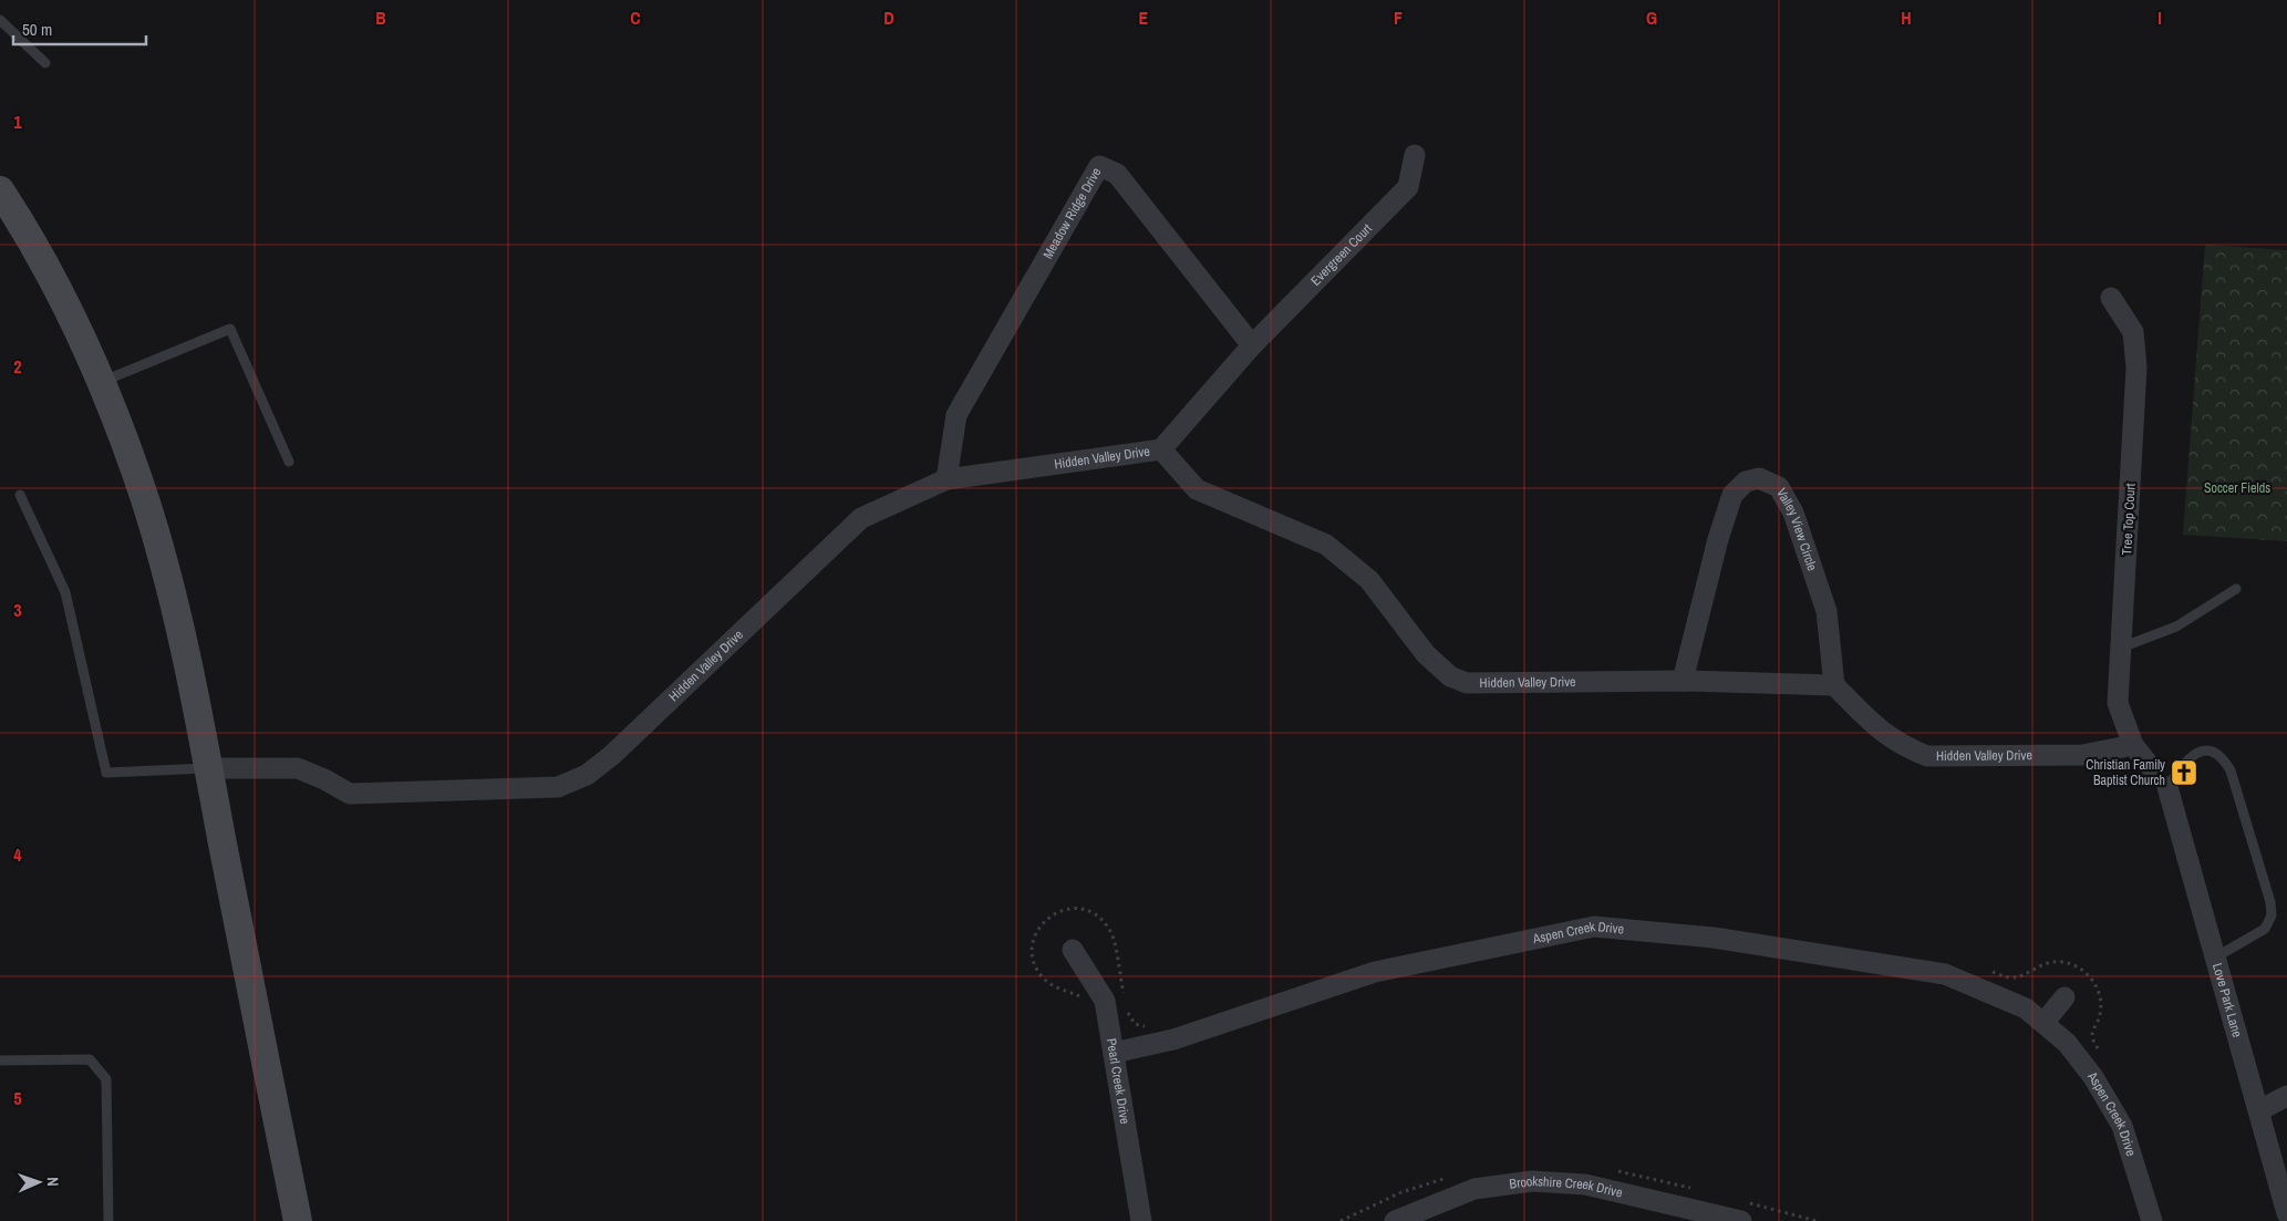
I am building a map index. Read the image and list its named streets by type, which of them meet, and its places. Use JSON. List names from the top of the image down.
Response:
{
  "streets": {
    "street": [
      "Meadow Ridge Drive",
      "Evergreen Court",
      "Hidden Valley Drive",
      "Tree Top Court",
      "Valley View Circle",
      "Aspen Creek Drive",
      "Love Park Lane",
      "Pearl Creek Drive",
      "Brookshire Creek Drive"
    ]
  },
  "crossings": [
    ["Meadow Ridge Drive", "Evergreen Court"],
    ["Meadow Ridge Drive", "Hidden Valley Drive"],
    ["Hidden Valley Drive", "Tree Top Court"],
    ["Hidden Valley Drive", "Valley View Circle"],
    ["Aspen Creek Drive", "Pearl Creek Drive"]
  ],
  "parks": ["Soccer Fields"],
  "places": {
    "church": ["Christian Family Baptist Church"]
  },
  "scale_bar": "50 m",
  "north": "right",
  "grid": {
    "columns": [
      "B",
      "C",
      "D",
      "E",
      "F",
      "G",
      "H",
      "I"
    ],
    "rows": [
      "1",
      "2",
      "3",
      "4",
      "5"
    ]
  }
}
